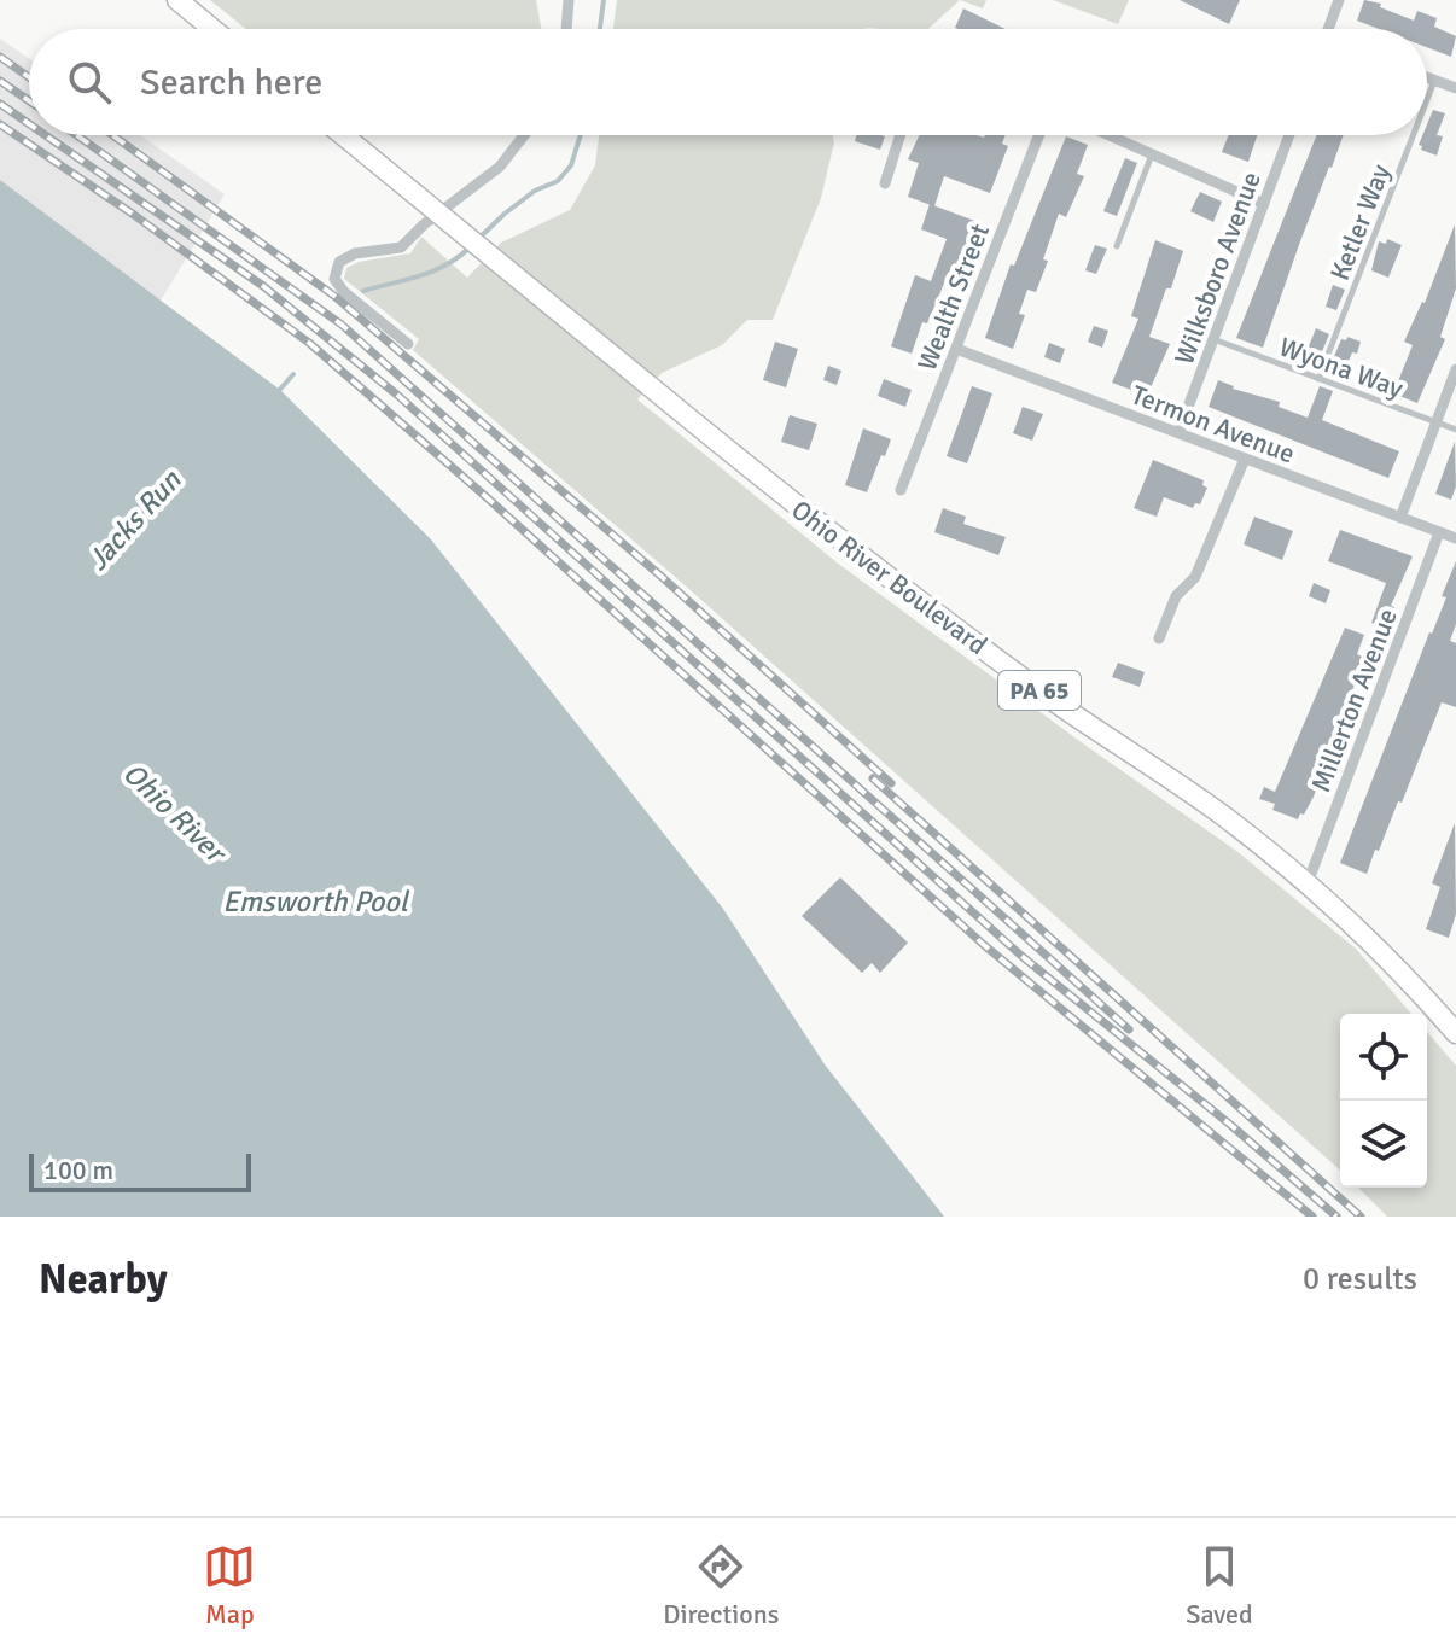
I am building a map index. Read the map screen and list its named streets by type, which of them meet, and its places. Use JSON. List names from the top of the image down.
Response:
{
  "streets": {
    "highway": ["Ohio River Boulevard", "PA 65"],
    "street": [
      "Wilksboro Avenue",
      "Wealth Street",
      "Termon Avenue",
      "Millerton Avenue"
    ],
    "lane": ["Ketler Way", "Wyona Way"]
  },
  "crossings": [
    ["Ketler Way", "Wyona Way"],
    ["Wilksboro Avenue", "Wyona Way"],
    ["Wilksboro Avenue", "Termon Avenue"],
    ["Wealth Street", "Termon Avenue"],
    ["Termon Avenue", "Millerton Avenue"],
    ["Ohio River Boulevard", "Millerton Avenue"]
  ],
  "water": ["Jacks Run", "Ohio River", "Emsworth Pool"],
  "scale_bar": "100 m",
  "page": {
    "search": "Search here",
    "scale": "100 m",
    "heading": ["Nearby", "0 results"],
    "nav": ["Map", "Directions", "Saved"]
  }
}
